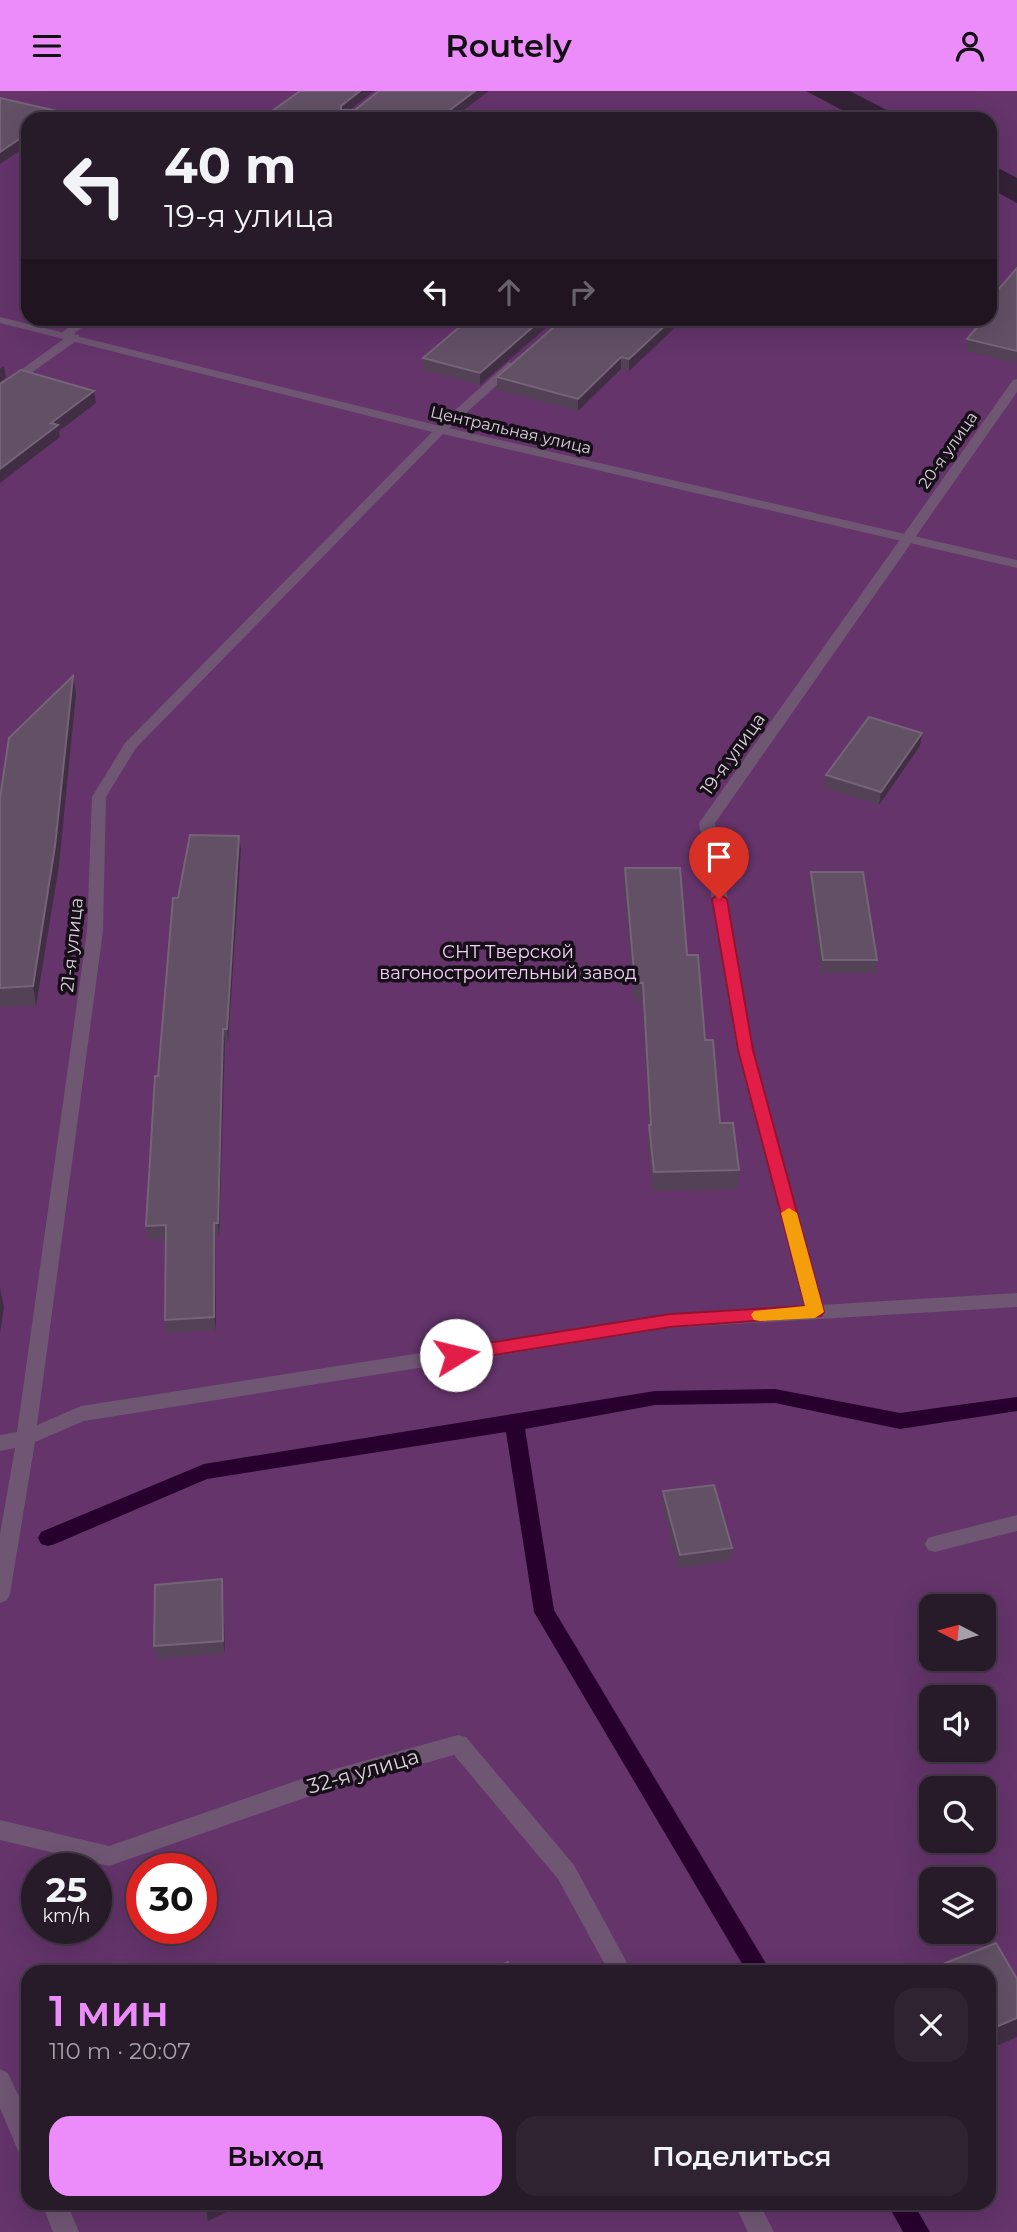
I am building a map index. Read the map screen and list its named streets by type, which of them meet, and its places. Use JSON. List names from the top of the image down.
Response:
{
  "streets": {
    "street": [
      "Центральная улица",
      "20-я улица",
      "19-я улица",
      "21-я улица",
      "32-я улица"
    ]
  },
  "crossings": [
    ["Центральная улица", "20-я улица"],
    ["Центральная улица", "19-я улица"],
    ["Центральная улица", "21-я улица"],
    ["20-я улица", "19-я улица"]
  ],
  "parks": ["СНТ Тверской вагоностроительный завод"],
  "north": "left",
  "page": {
    "header": "Routely",
    "turn": ["40 m", "19-я улица"],
    "speed": "25 km/h",
    "limit": "30",
    "heading": ["1 мин", "110 m · 20:07"],
    "buttons": ["Выход", "Поделиться"]
  }
}
